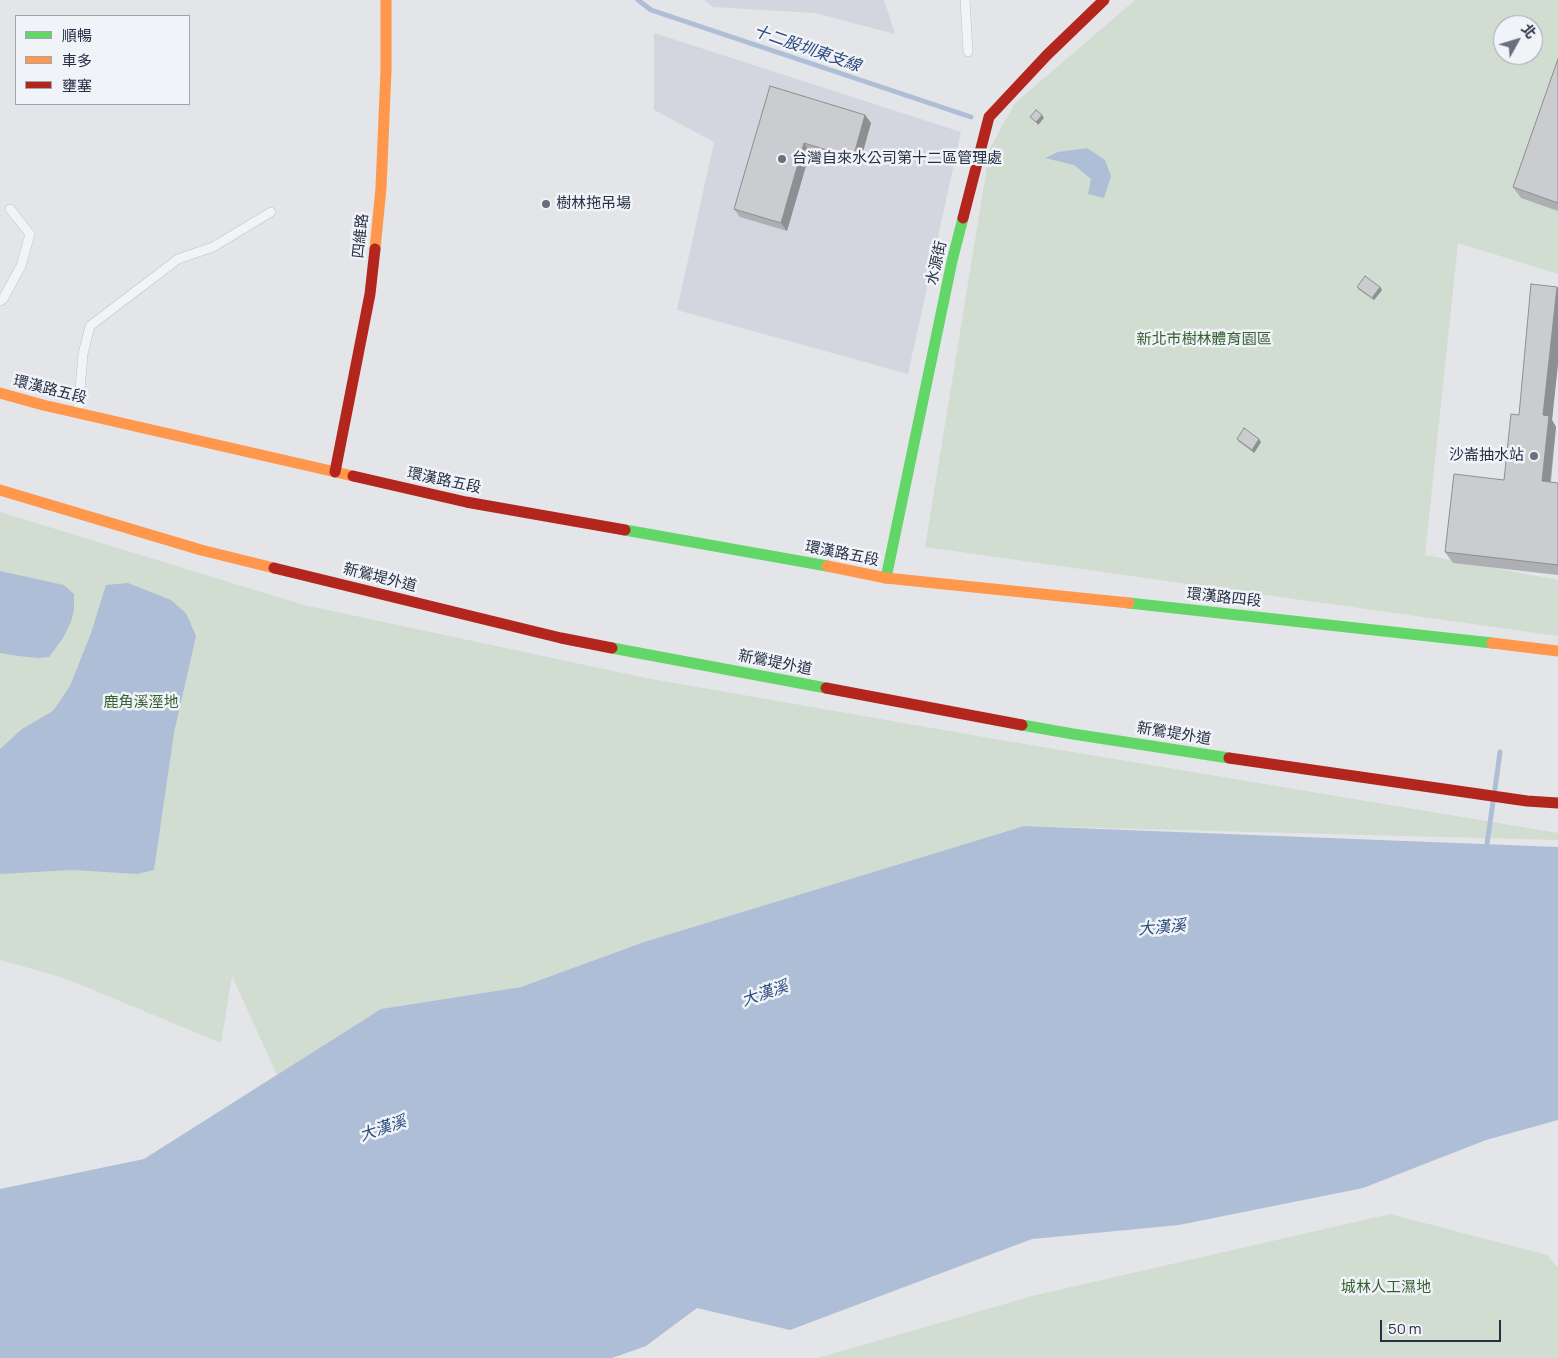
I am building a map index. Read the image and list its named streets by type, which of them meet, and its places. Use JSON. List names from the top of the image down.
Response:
{
  "streets": {
    "street": [
      "四維路",
      "水源街",
      "環漢路五段",
      "新鶯堤外道",
      "環漢路四段"
    ]
  },
  "crossings": [
    ["四維路", "環漢路五段"],
    ["水源街", "環漢路五段"],
    ["水源街", "環漢路四段"],
    ["環漢路五段", "環漢路四段"]
  ],
  "water": ["十二股圳東支線", "大漢溪"],
  "parks": ["新北市樹林體育園區", "鹿角溪溼地", "城林人工濕地"],
  "places": ["台灣自來水公司第十二區管理處", "樹林拖吊場", "沙崙抽水站"],
  "legend": ["順暢", "車多", "壅塞"],
  "scale_bar": "50 m",
  "north": "top right"
}
